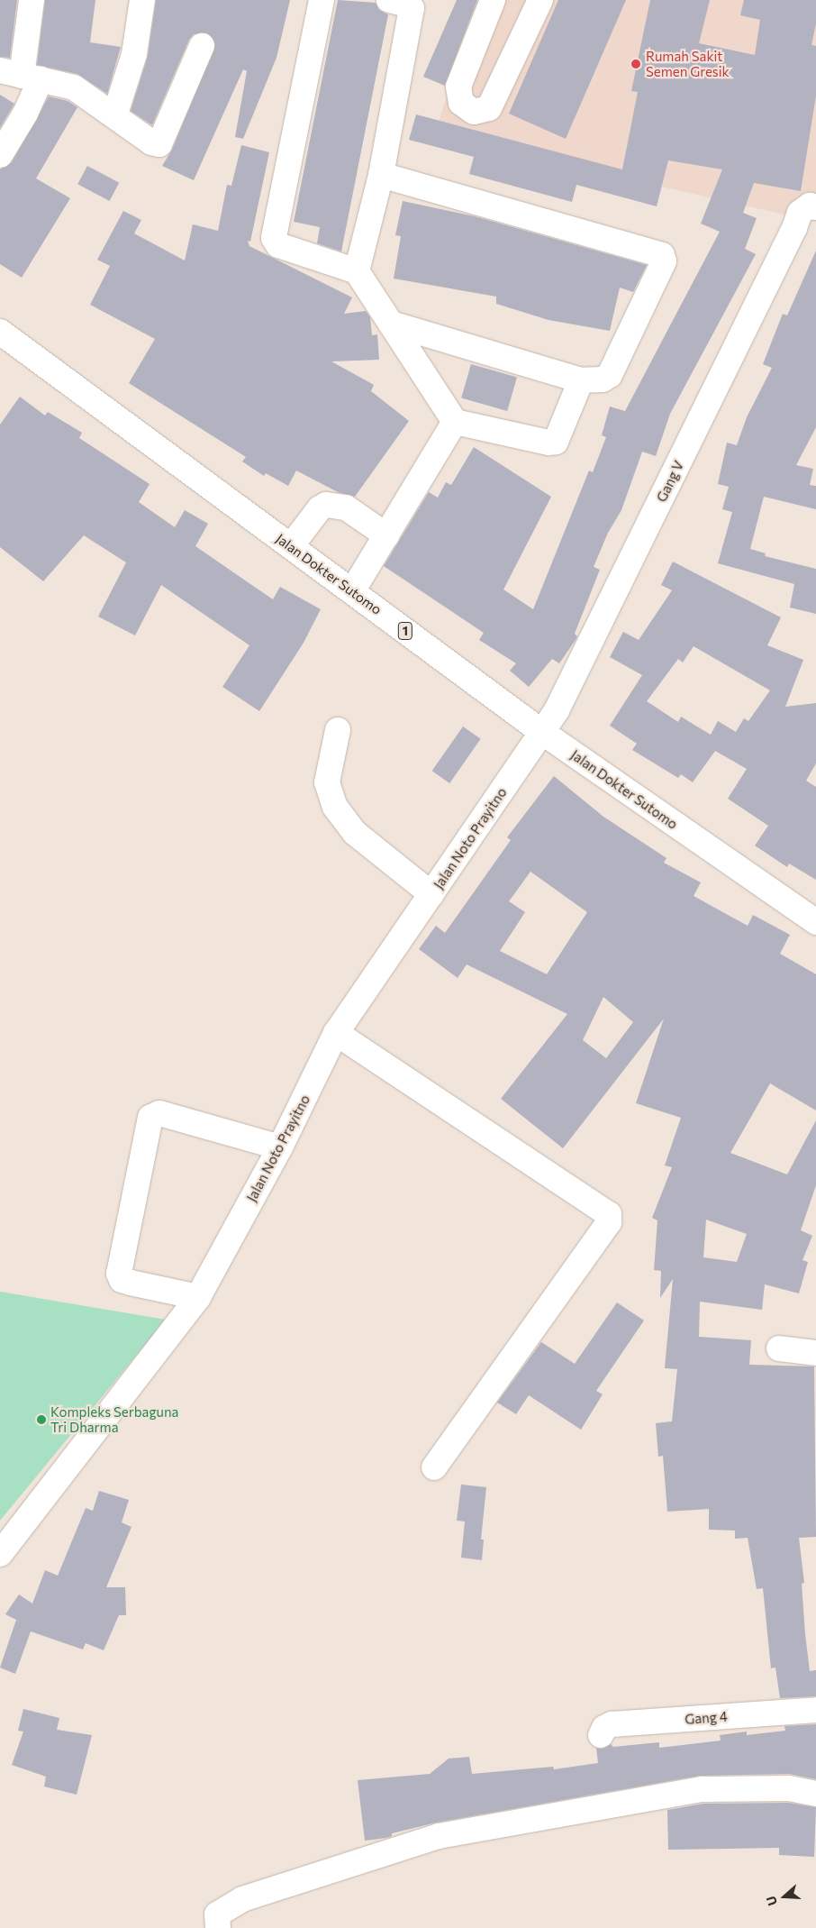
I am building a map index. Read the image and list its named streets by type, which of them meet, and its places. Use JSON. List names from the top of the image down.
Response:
{
  "streets": {
    "main road": [
      "Gang V",
      "Jalan Dokter Sutomo",
      "1",
      "Jalan Noto Prayitno",
      "Gang 4"
    ]
  },
  "crossings": [
    ["Gang V", "Jalan Dokter Sutomo"],
    ["Gang V", "Jalan Noto Prayitno"],
    ["Jalan Dokter Sutomo", "Jalan Noto Prayitno"]
  ],
  "places": ["Rumah Sakit Semen Gresik", "Kompleks Serbaguna Tri Dharma"],
  "north": "left"
}
